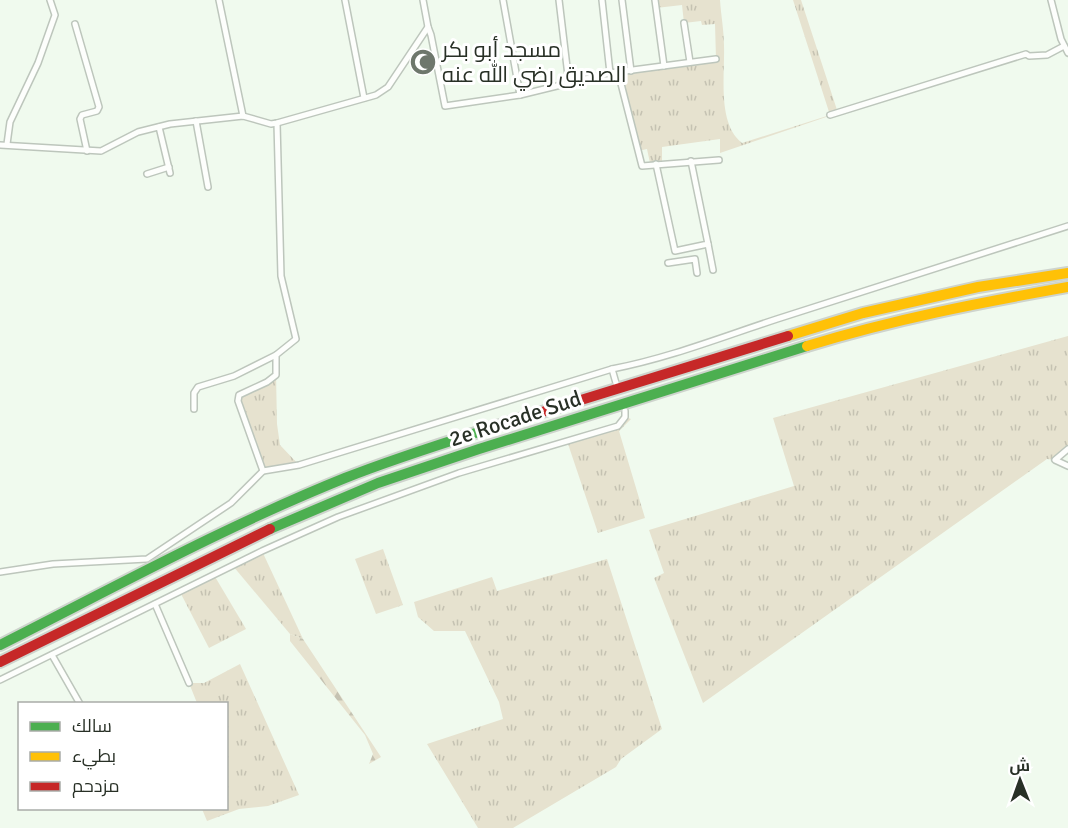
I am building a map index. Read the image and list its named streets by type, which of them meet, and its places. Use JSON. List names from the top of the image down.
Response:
{
  "streets": {
    "highway": ["2e Rocade Sud"]
  },
  "places": {
    "mosque": ["مسجد أبو بكر الصديق رضي الله عنه"]
  },
  "legend": ["سالك", "بطيء", "مزدحم"],
  "north": "top"
}
